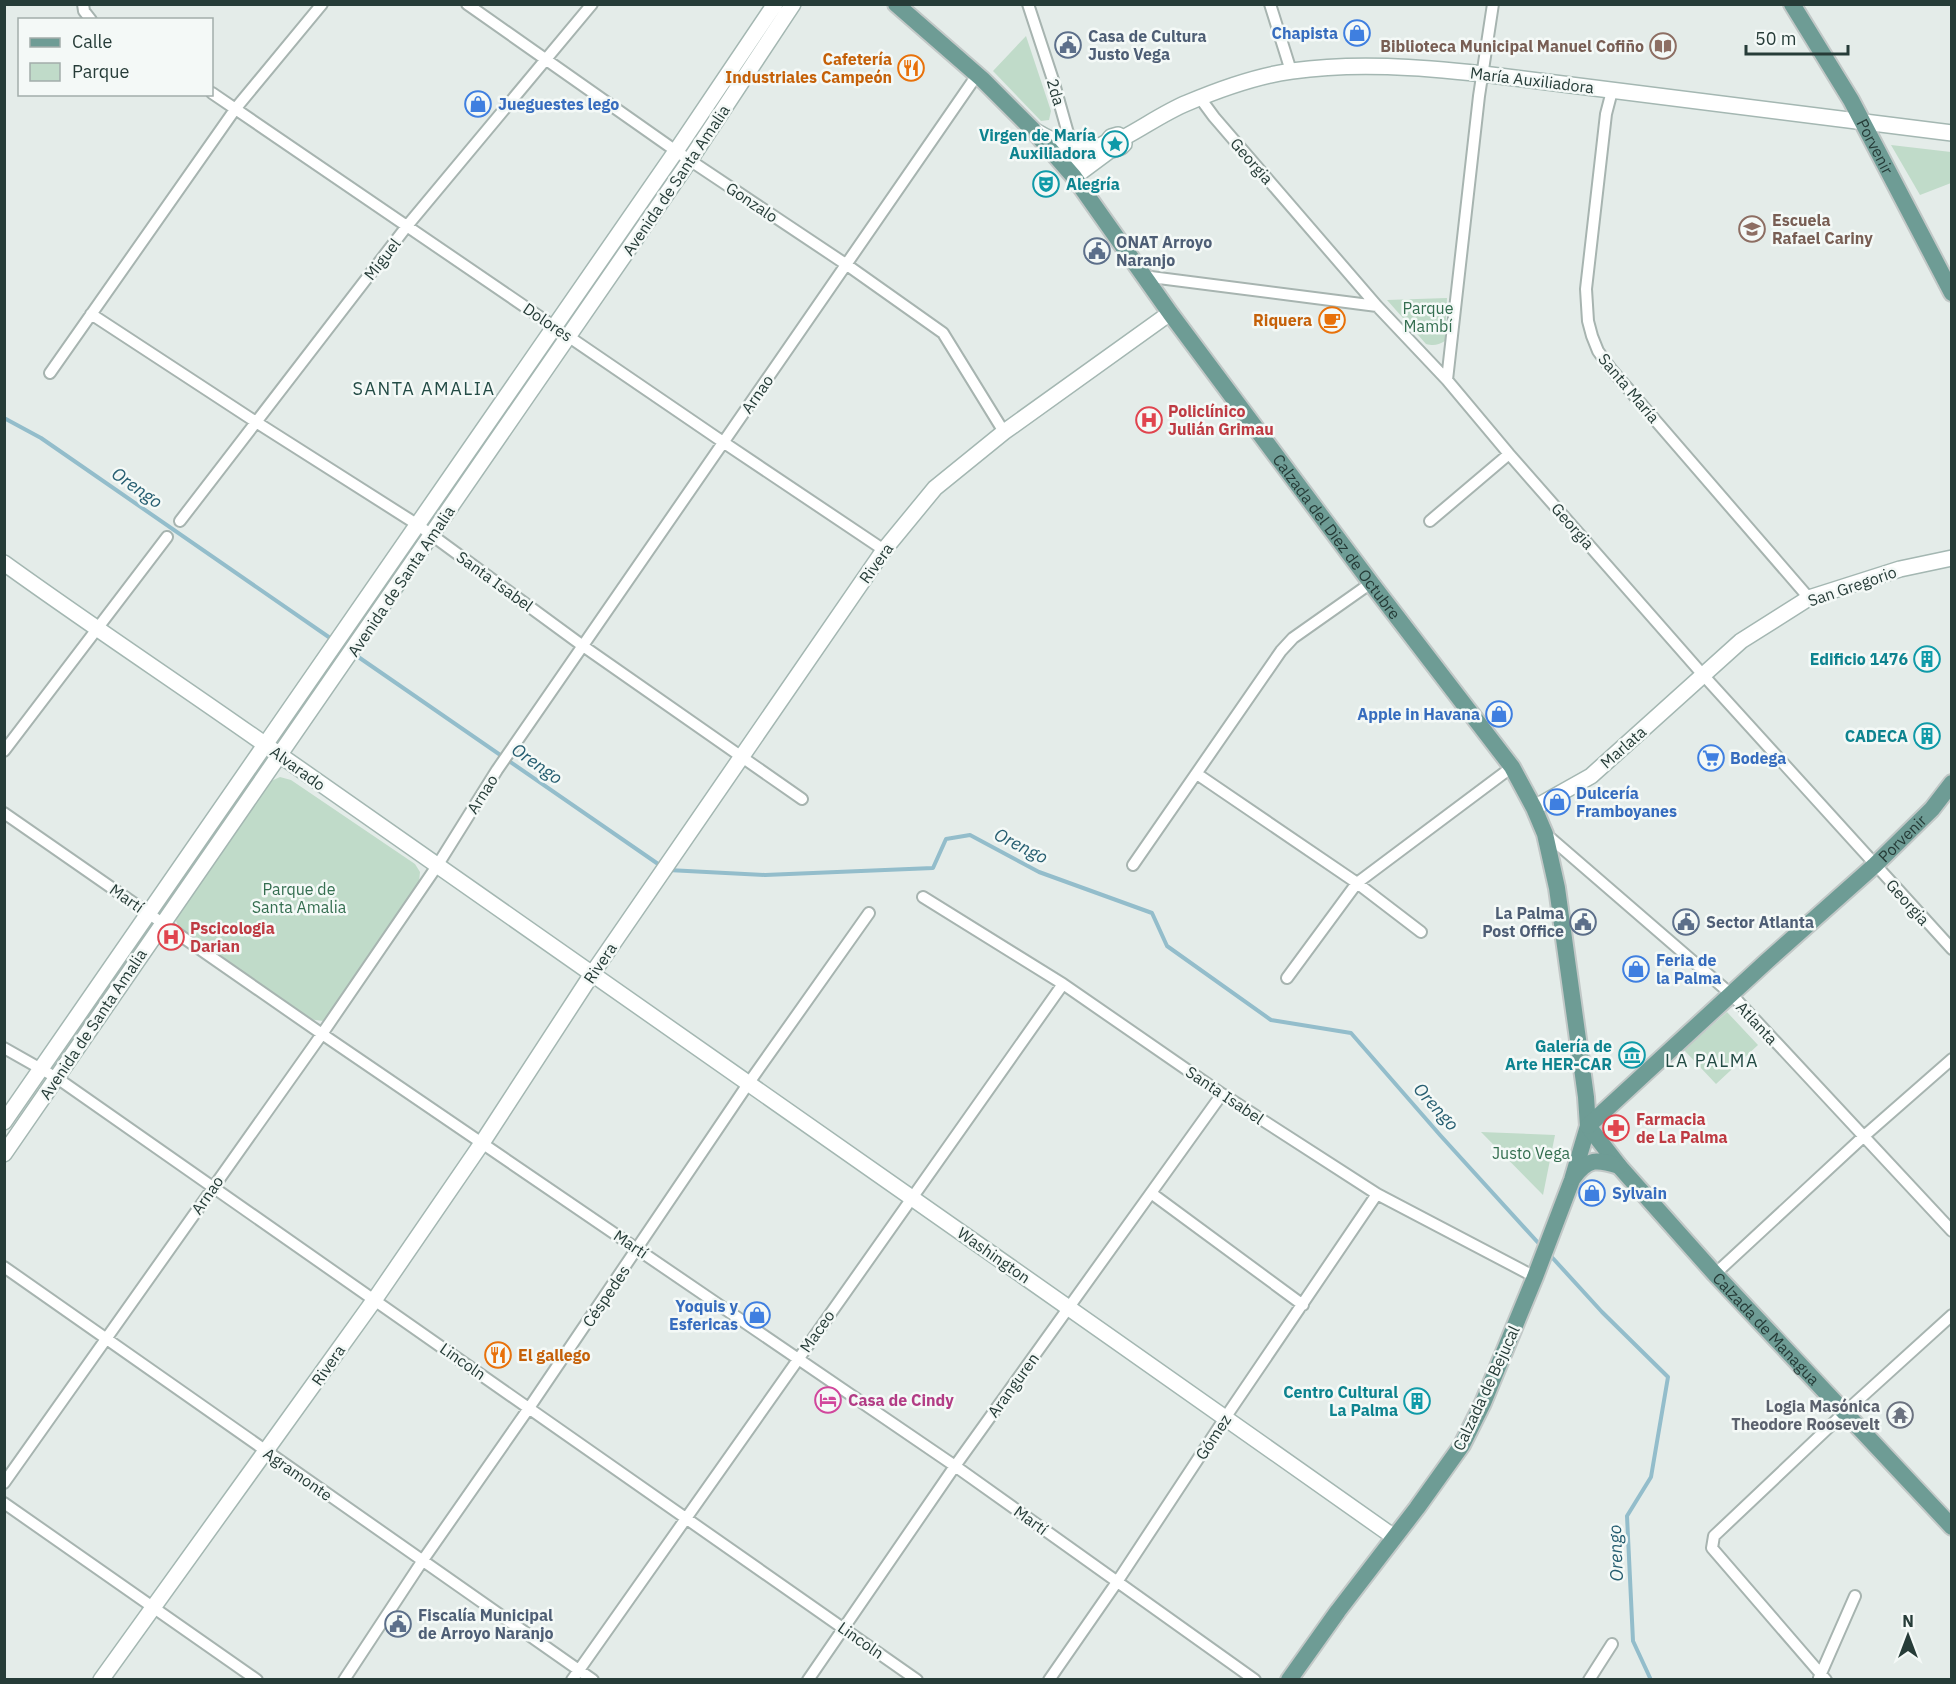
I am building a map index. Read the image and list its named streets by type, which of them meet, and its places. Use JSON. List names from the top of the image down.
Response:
{
  "streets": {
    "main road": [
      "Porvenir",
      "Calzada del Diez de Octubre",
      "Calzada de Managua",
      "Calzada de Bejucal"
    ],
    "street": [
      "María Auxiliadora",
      "2da",
      "Georgia",
      "Avenida de Santa Amalia",
      "Gonzalo",
      "Miguel",
      "Dolores",
      "Santa María",
      "Arnao",
      "Rivera",
      "Santa Isabel",
      "San Gregorio",
      "Marlata",
      "Alvarado",
      "Martí",
      "Atlanta",
      "Washington",
      "Céspedes",
      "Maceo",
      "Lincoln",
      "Aranguren",
      "Gómez",
      "Agramonte"
    ]
  },
  "crossings": [
    ["María Auxiliadora", "2da"],
    ["María Auxiliadora", "Porvenir"],
    ["María Auxiliadora", "Georgia"],
    ["María Auxiliadora", "Santa María"],
    ["María Auxiliadora", "Calzada del Diez de Octubre"],
    ["2da", "Calzada del Diez de Octubre"],
    ["Porvenir", "Georgia"],
    ["Porvenir", "Calzada del Diez de Octubre"],
    ["Porvenir", "Atlanta"],
    ["Porvenir", "Calzada de Managua"],
    ["Porvenir", "Calzada de Bejucal"],
    ["Georgia", "San Gregorio"],
    ["Georgia", "Marlata"],
    ["Avenida de Santa Amalia", "Gonzalo"],
    ["Avenida de Santa Amalia", "Dolores"],
    ["Avenida de Santa Amalia", "Santa Isabel"],
    ["Avenida de Santa Amalia", "Alvarado"],
    ["Avenida de Santa Amalia", "Martí"],
    ["Avenida de Santa Amalia", "Lincoln"],
    ["Gonzalo", "Miguel"],
    ["Gonzalo", "Arnao"],
    ["Gonzalo", "Rivera"],
    ["Miguel", "Dolores"],
    ["Miguel", "Santa Isabel"],
    ["Dolores", "Arnao"],
    ["Dolores", "Rivera"],
    ["Santa María", "San Gregorio"],
    ["Arnao", "Calzada del Diez de Octubre"],
    ["Arnao", "Santa Isabel"],
    ["Arnao", "Alvarado"],
    ["Arnao", "Martí"],
    ["Arnao", "Lincoln"],
    ["Arnao", "Agramonte"],
    ["Calzada del Diez de Octubre", "Rivera"],
    ["Calzada del Diez de Octubre", "Marlata"],
    ["Calzada del Diez de Octubre", "Atlanta"],
    ["Calzada del Diez de Octubre", "Calzada de Managua"],
    ["Calzada del Diez de Octubre", "Calzada de Bejucal"],
    ["Rivera", "Santa Isabel"],
    ["Rivera", "Alvarado"],
    ["Rivera", "Martí"],
    ["Rivera", "Washington"],
    ["Rivera", "Lincoln"],
    ["Rivera", "Agramonte"],
    ["Santa Isabel", "Maceo"],
    ["Santa Isabel", "Aranguren"],
    ["Santa Isabel", "Calzada de Bejucal"],
    ["Santa Isabel", "Gómez"],
    ["San Gregorio", "Marlata"],
    ["Alvarado", "Washington"],
    ["Martí", "Céspedes"],
    ["Martí", "Maceo"],
    ["Martí", "Aranguren"],
    ["Martí", "Gómez"],
    ["Washington", "Céspedes"],
    ["Washington", "Maceo"],
    ["Washington", "Aranguren"],
    ["Washington", "Calzada de Bejucal"],
    ["Washington", "Gómez"],
    ["Céspedes", "Lincoln"],
    ["Céspedes", "Agramonte"],
    ["Calzada de Managua", "Calzada de Bejucal"],
    ["Maceo", "Lincoln"],
    ["Maceo", "Agramonte"],
    ["Lincoln", "Aranguren"]
  ],
  "districts": ["SANTA AMALIA", "LA PALMA"],
  "water": ["Orengo"],
  "parks": ["Parque Mambí", "Parque de Santa Amalia", "Justo Vega"],
  "places": {
    "shop": [
      "Chapista",
      "Jueguestes lego",
      "Apple in Havana",
      "Dulcería Framboyanes",
      "Feria de la Palma",
      "Sylvain",
      "Yoquis y Esfericas"
    ],
    "public building": [
      "Casa de Cultura Justo Vega",
      "ONAT Arroyo Naranjo",
      "La Palma Post Office",
      "Sector Atlanta",
      "Fiscalía Municipal de Arroyo Naranjo"
    ],
    "library": ["Biblioteca Municipal Manuel Cofiño"],
    "restaurant": ["Cafetería Industriales Campeón", "El gallego"],
    "place": ["Virgen de María Auxiliadora"],
    "theatre": ["Alegría"],
    "school or university": ["Escuela Rafael Cariny"],
    "cafe": ["Riquera"],
    "hospital": ["Policlínico Julián Grimau", "Pscicologia Darian"],
    "building": ["Edificio 1476", "CADECA", "Centro Cultural La Palma"],
    "supermarket": ["Bodega"],
    "museum": ["Galería de Arte HER-CAR"],
    "pharmacy": ["Farmacia de La Palma"],
    "hotel": ["Casa de Cindy"],
    "temple": ["Logia Masónica Theodore Roosevelt"]
  },
  "legend": ["Calle", "Parque"],
  "scale_bar": "50 m",
  "north": "top"
}
